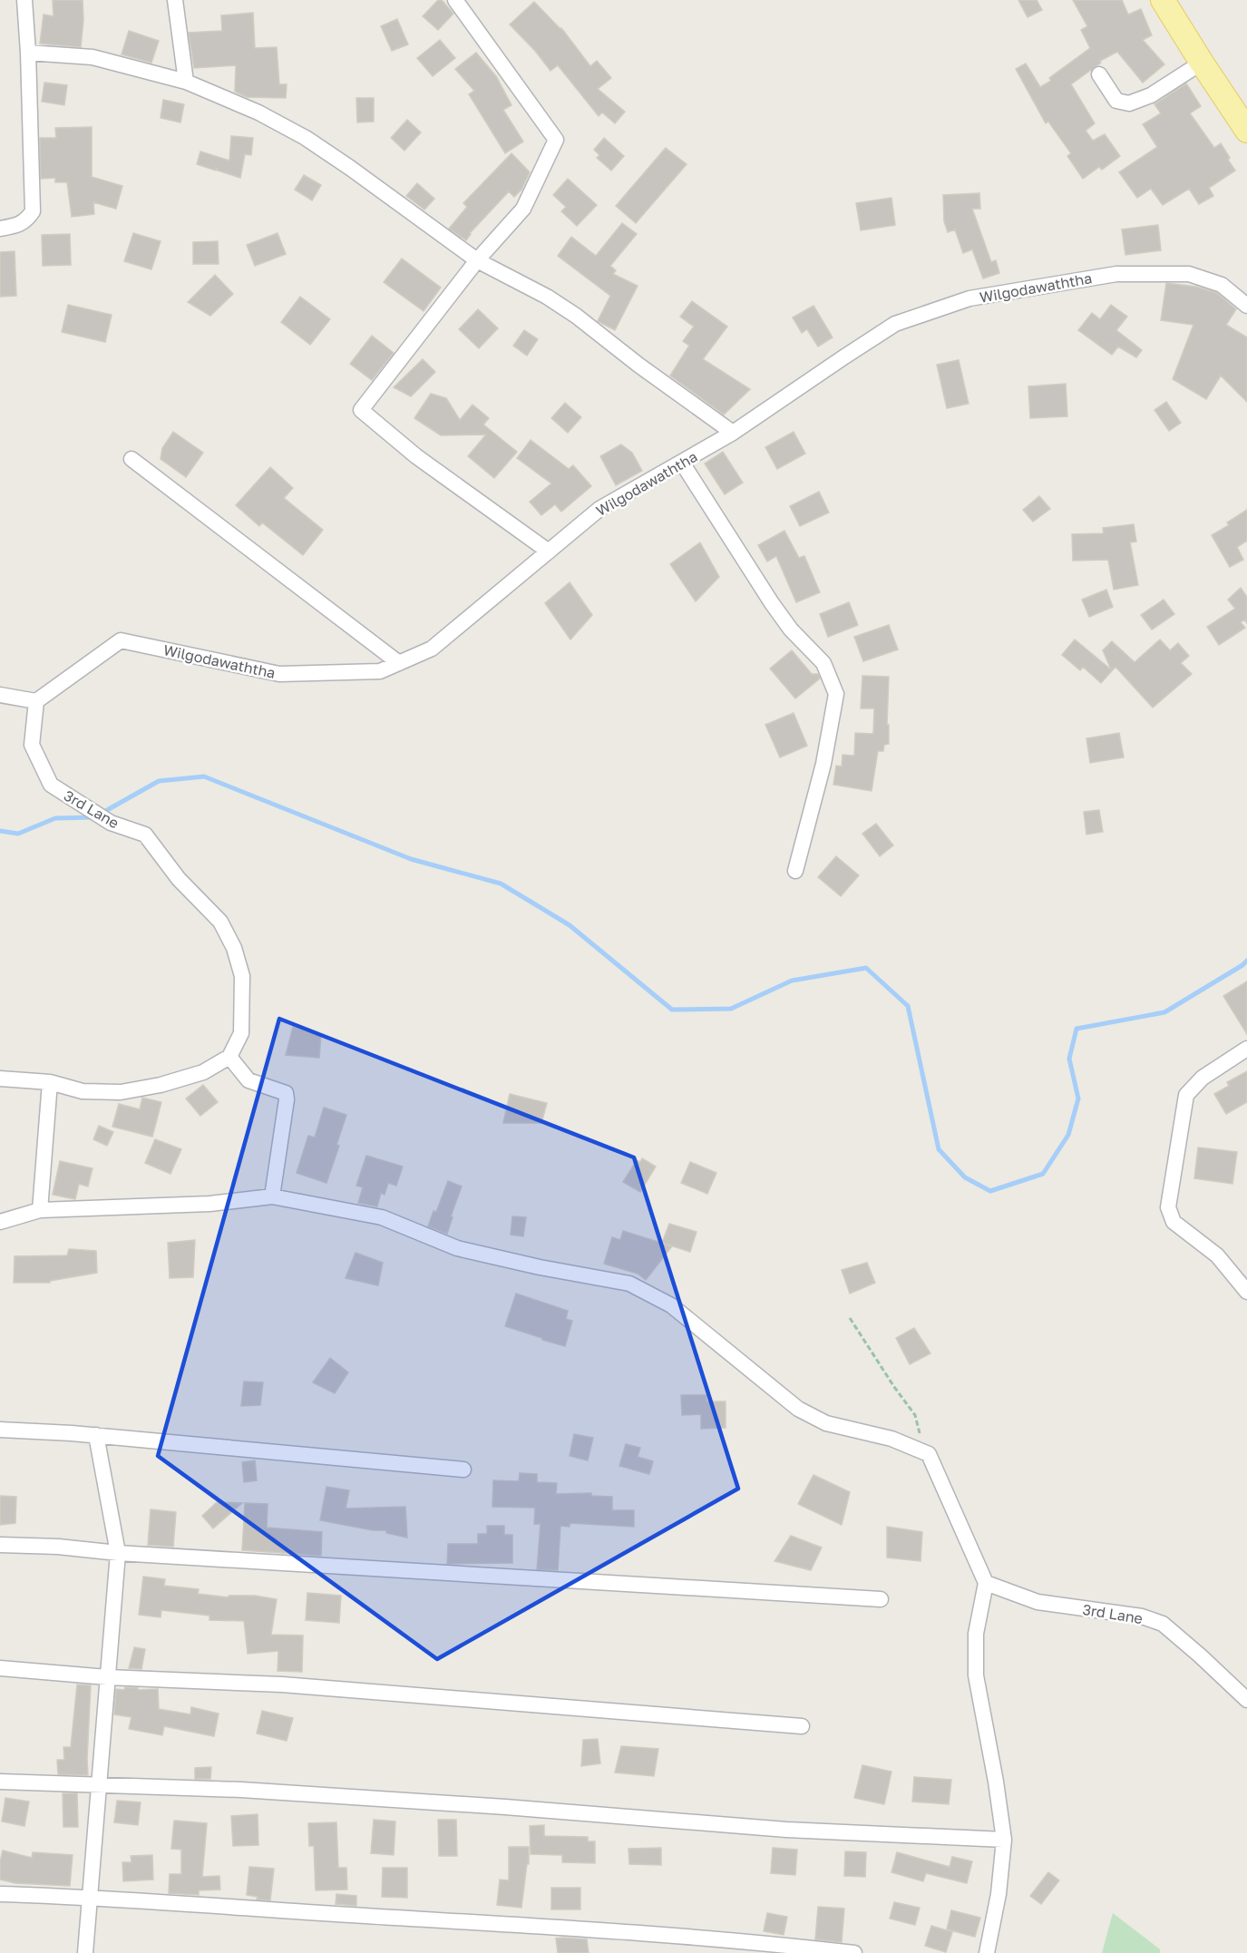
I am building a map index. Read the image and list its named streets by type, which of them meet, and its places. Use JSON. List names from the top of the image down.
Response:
{
  "streets": {
    "street": ["Wilgodawaththa", "3rd Lane"]
  },
  "crossings": [
    ["Wilgodawaththa", "3rd Lane"]
  ]
}
